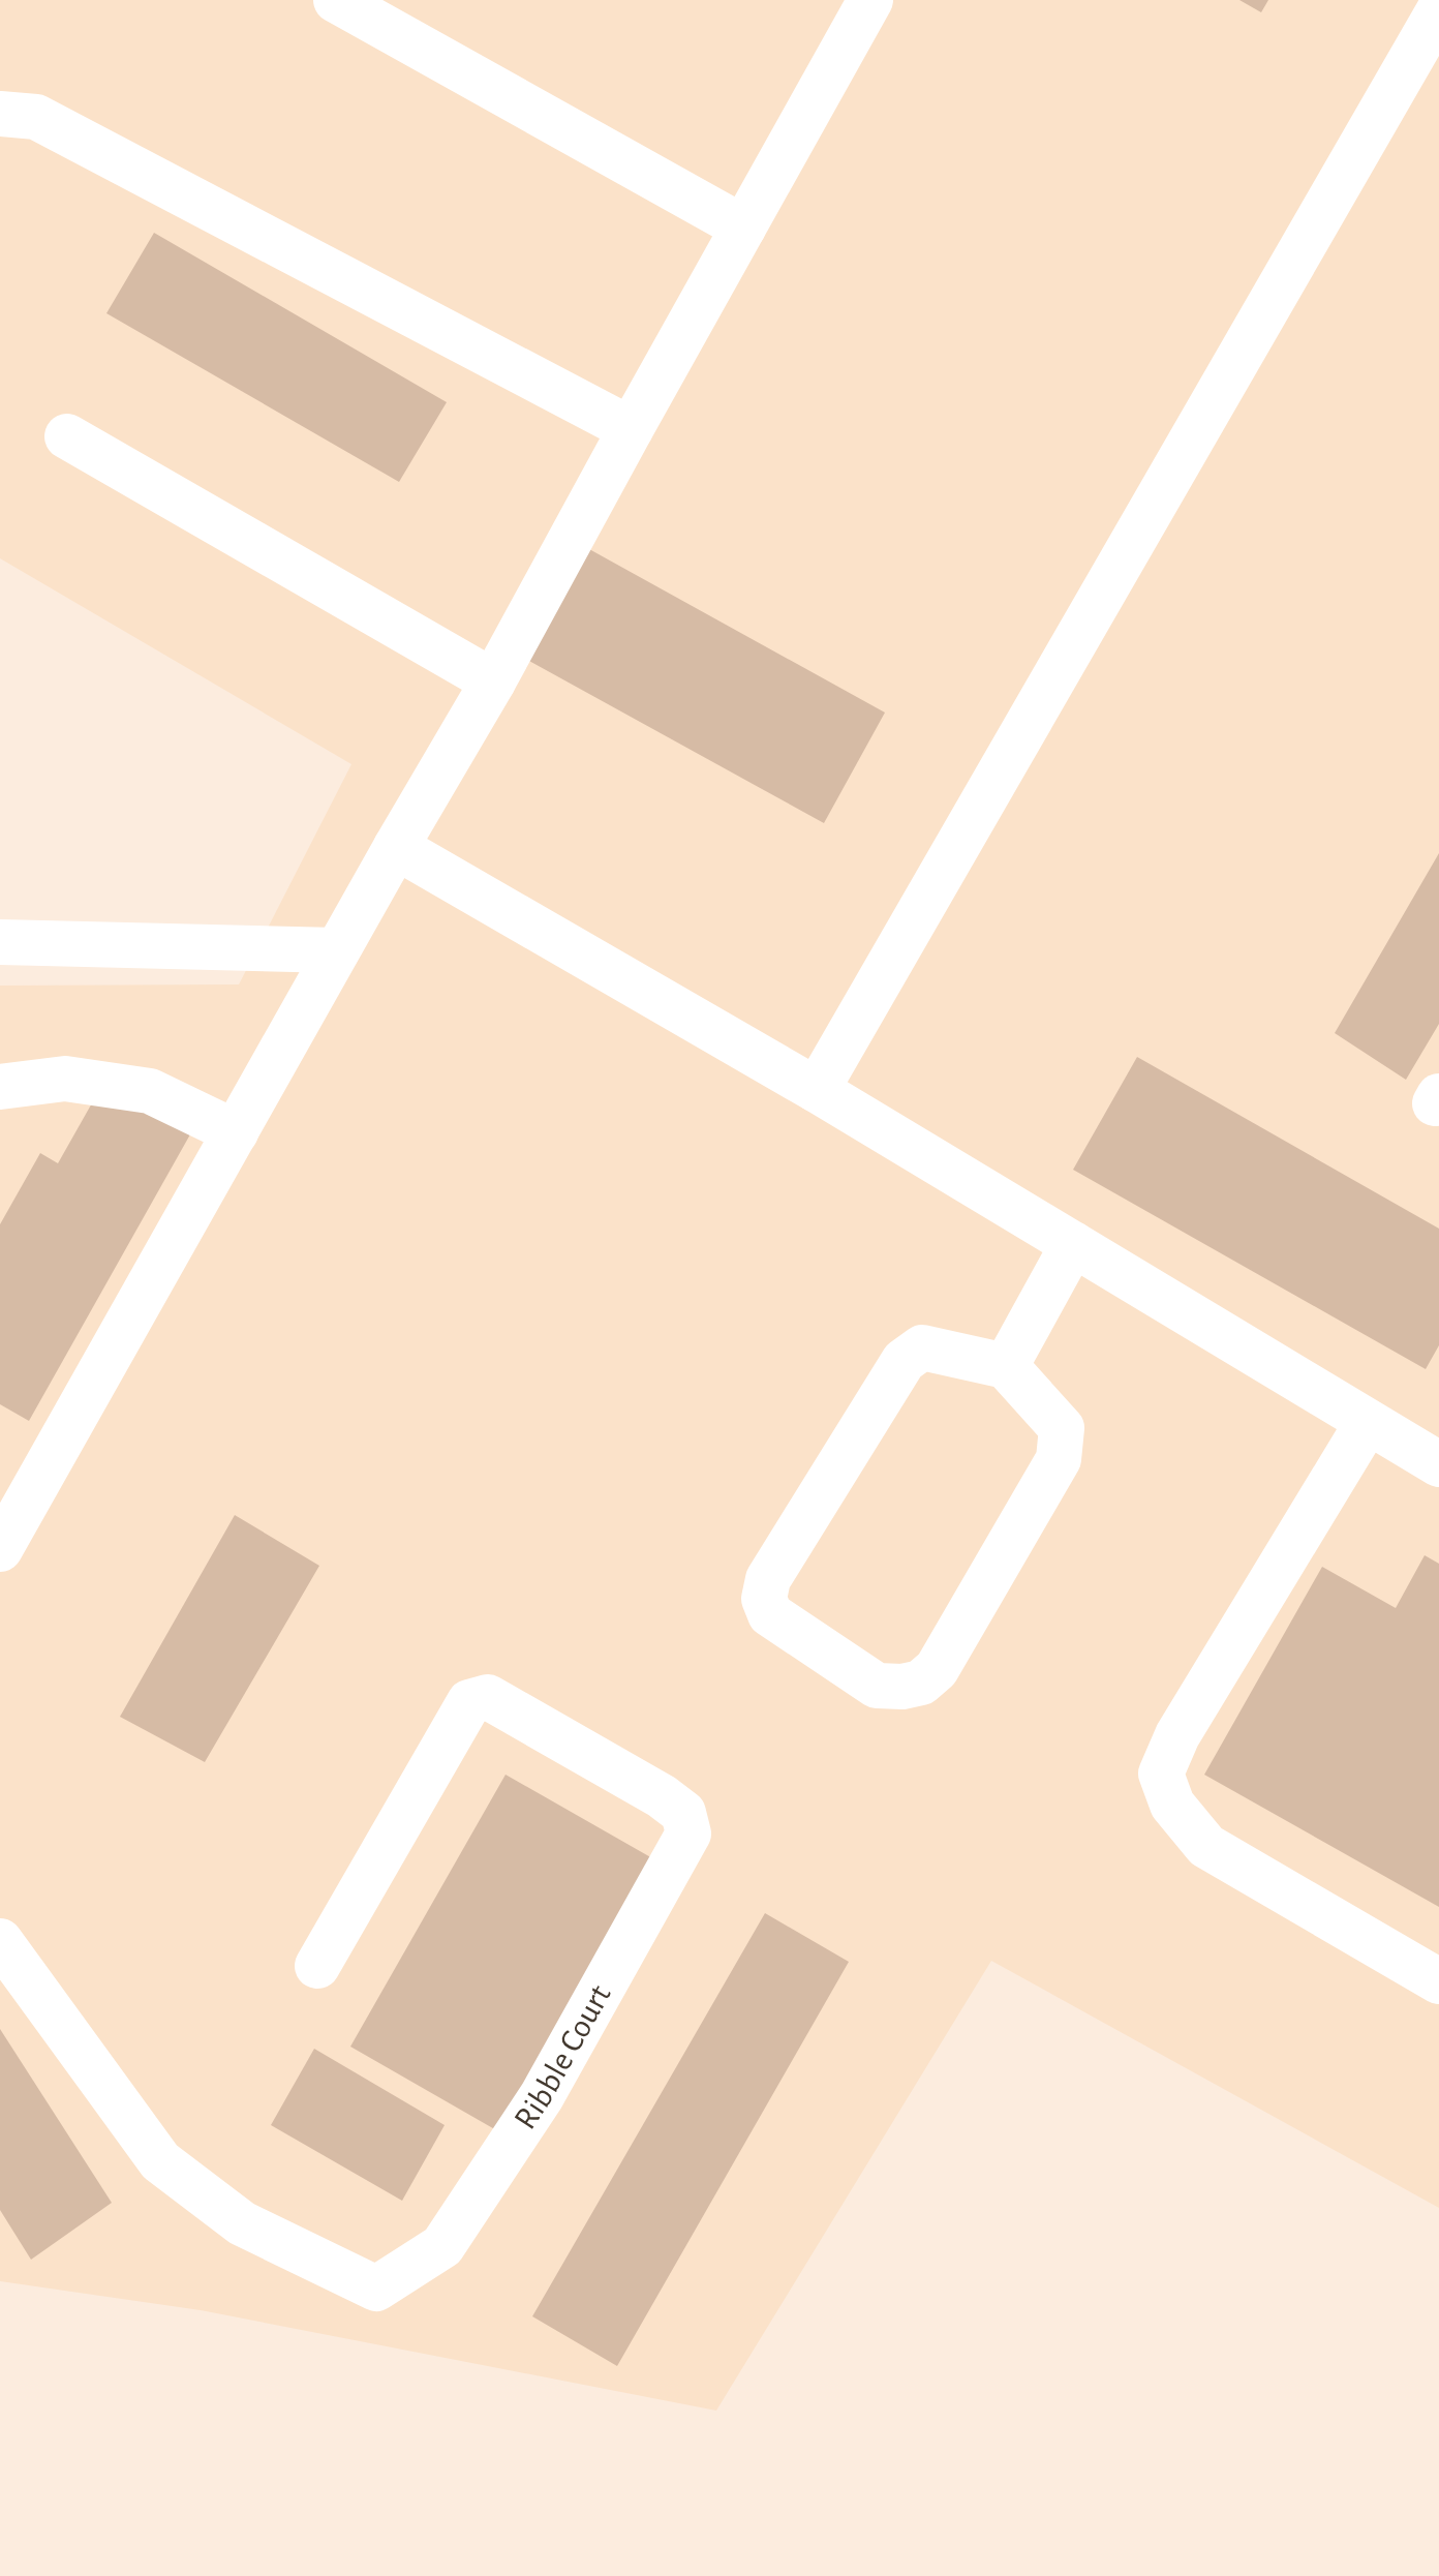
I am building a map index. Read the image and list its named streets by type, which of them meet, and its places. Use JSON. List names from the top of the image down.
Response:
{
  "streets": {
    "lane": ["Ribble Court"]
  }
}
